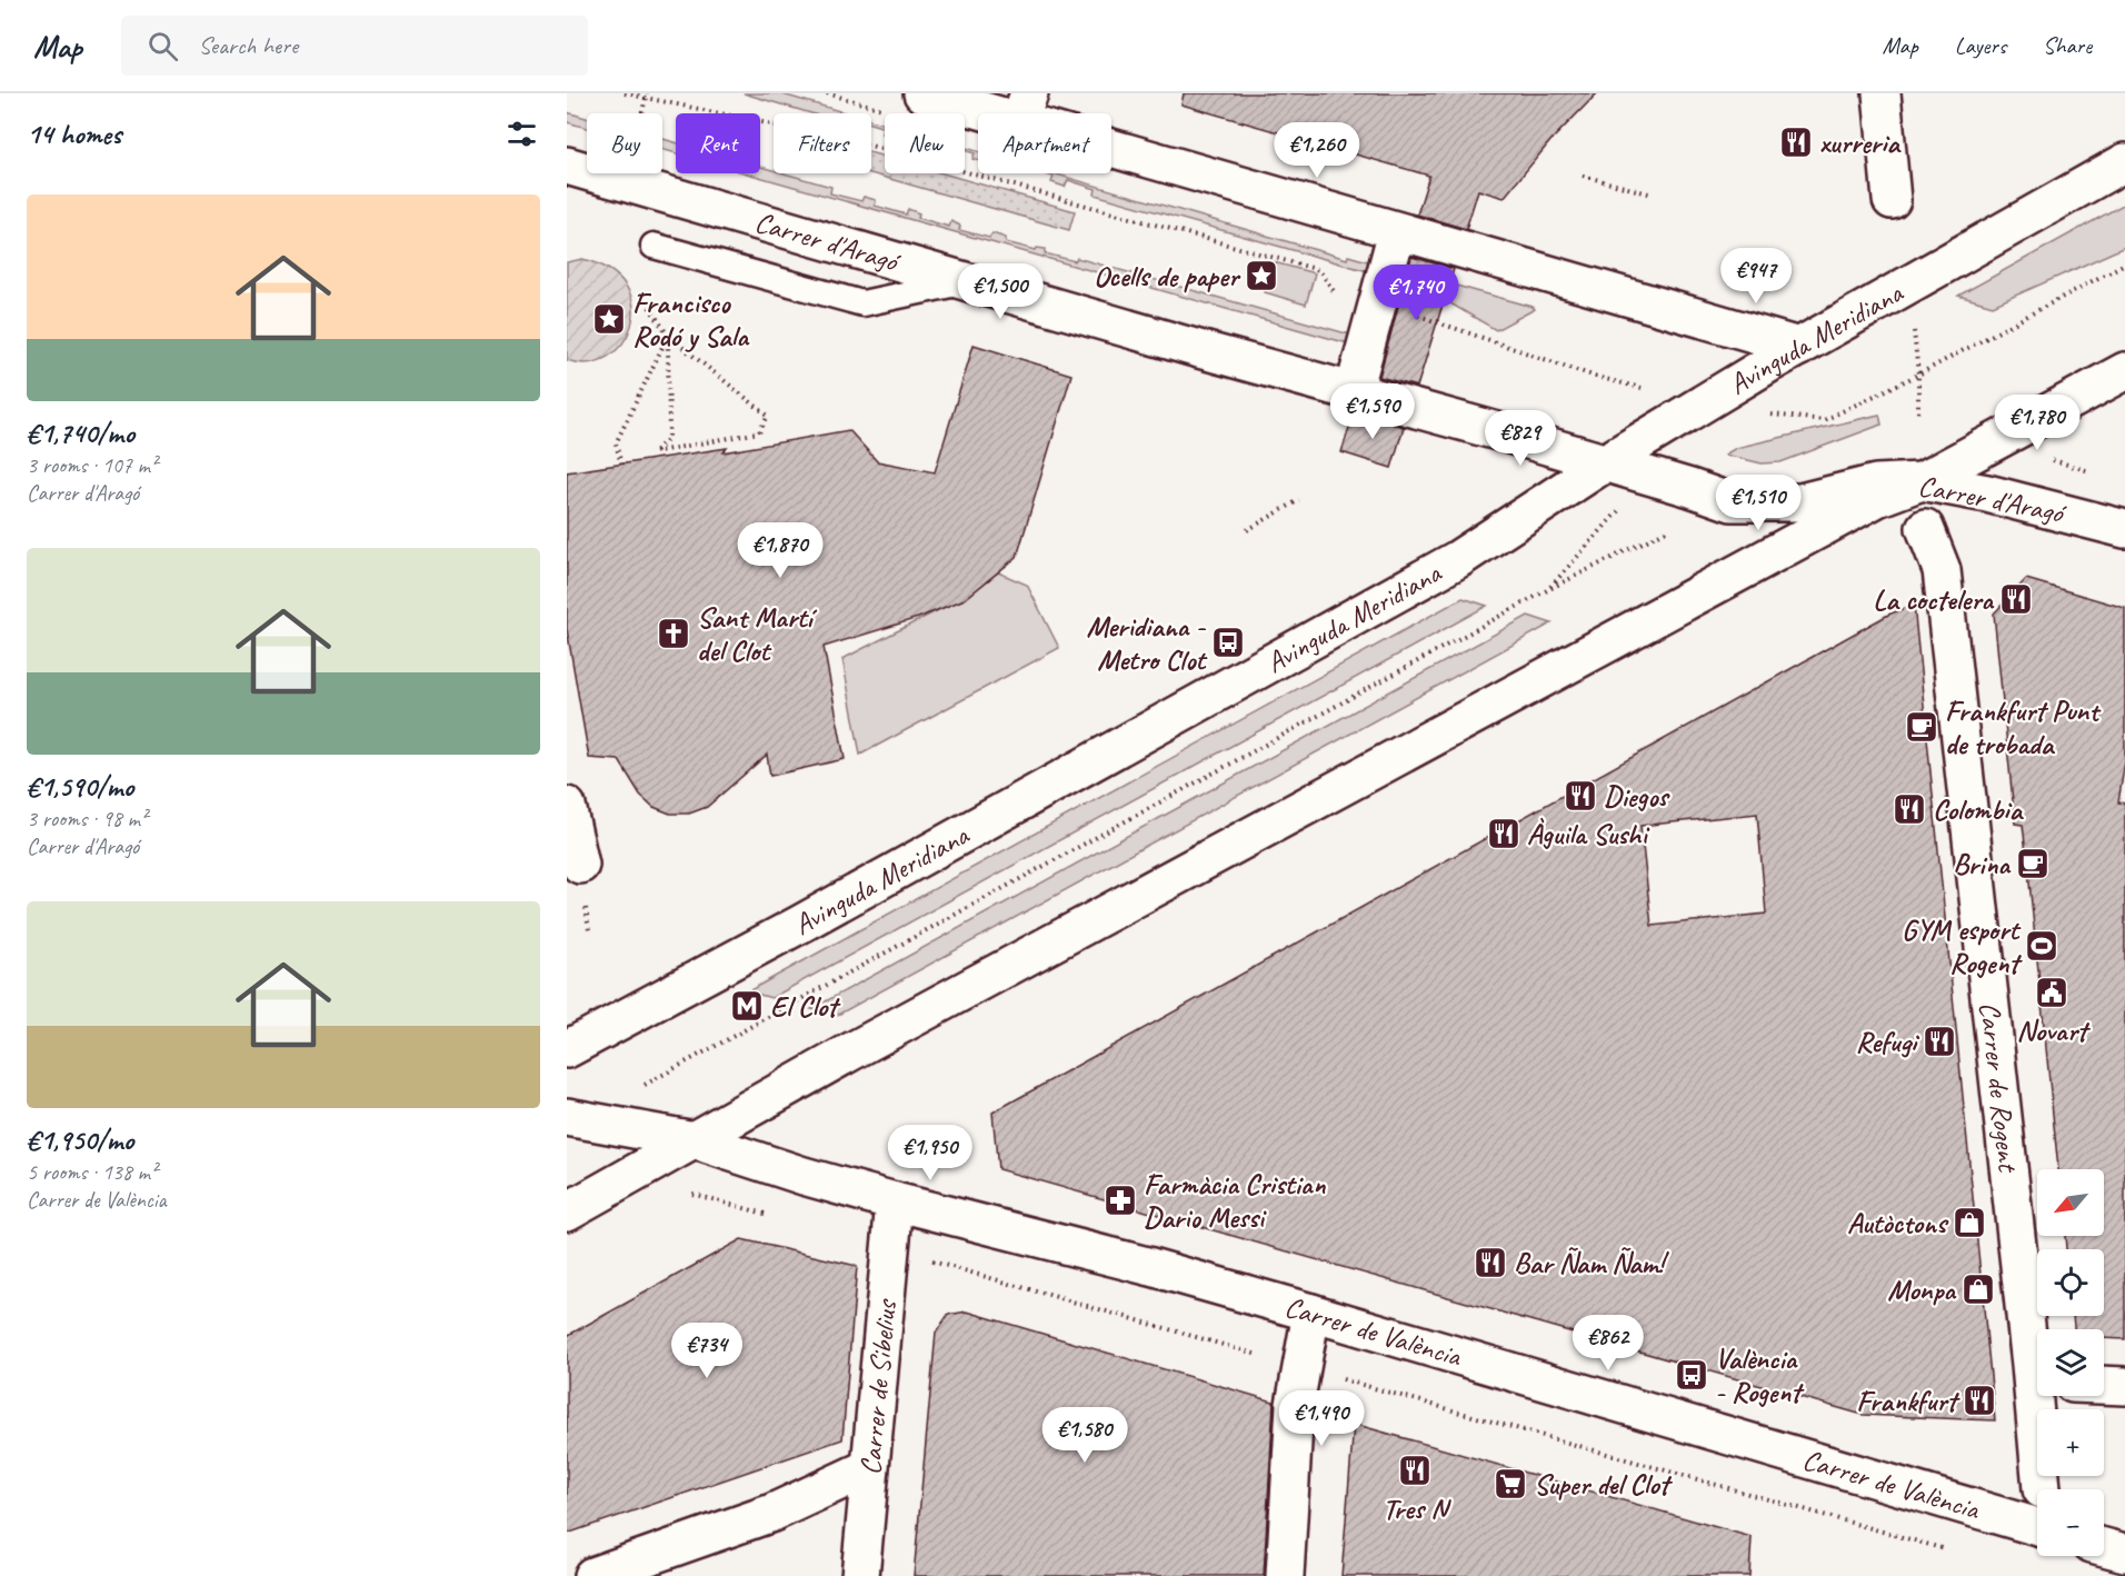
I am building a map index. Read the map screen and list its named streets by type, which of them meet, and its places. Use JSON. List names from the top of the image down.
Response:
{
  "streets": {
    "main road": [
      "Carrer d'Aragó",
      "Avinguda Meridiana",
      "Carrer de Rogent",
      "Carrer de València",
      "Carrer de Sibelius"
    ]
  },
  "crossings": [
    ["Carrer d'Aragó", "Avinguda Meridiana"],
    ["Carrer de València", "Carrer de Sibelius"]
  ],
  "places": {
    "restaurant": [
      "xurreria",
      "La coctelera",
      "Diegos",
      "Colombia",
      "Àguila Sushi",
      "Refugi",
      "Bar Ñam Ñam!",
      "Frankfurt",
      "Tres N"
    ],
    "place": ["Ocells de paper", "Francisco Rodó y Sala"],
    "church": ["Sant Martí del Clot"],
    "bus stop": ["Meridiana - Metro Clot", "València - Rogent"],
    "cafe": ["Frankfurt Punt de trobada", "Brina"],
    "sports": ["GYM esport Rogent"],
    "public building": ["Novart"],
    "metro station": ["El Clot"],
    "pharmacy": ["Farmàcia Cristian Dario Messi"],
    "shop": ["Autòctons", "Monpa"],
    "supermarket": ["Super del Clot"]
  },
  "north": "bottom left",
  "page": {
    "header": "Map",
    "search": "Search here",
    "nav": ["Map", "Layers", "Share"],
    "heading": "14 homes",
    "chip": [
      "Buy",
      "Rent",
      "Filters",
      "New",
      "Apartment"
    ],
    "price": [
      "€1,260",
      "€947",
      "€1,500",
      "€1,740",
      "€1,590",
      "€1,780",
      "€829",
      "€1,510",
      "€1,870",
      "€1,950",
      "€862",
      "€734",
      "€1,490",
      "€1,580"
    ],
    "list": [
      {
        "name": "€1,740/mo",
        "note": "3 rooms · 107 m² · Carrer d'Aragó"
      },
      {
        "name": "€1,590/mo",
        "note": "3 rooms · 98 m² · Carrer d'Aragó"
      },
      {
        "name": "€1,950/mo",
        "note": "5 rooms · 138 m² · Carrer de València"
      }
    ],
    "map_buttons": ["+", "−"]
  }
}
